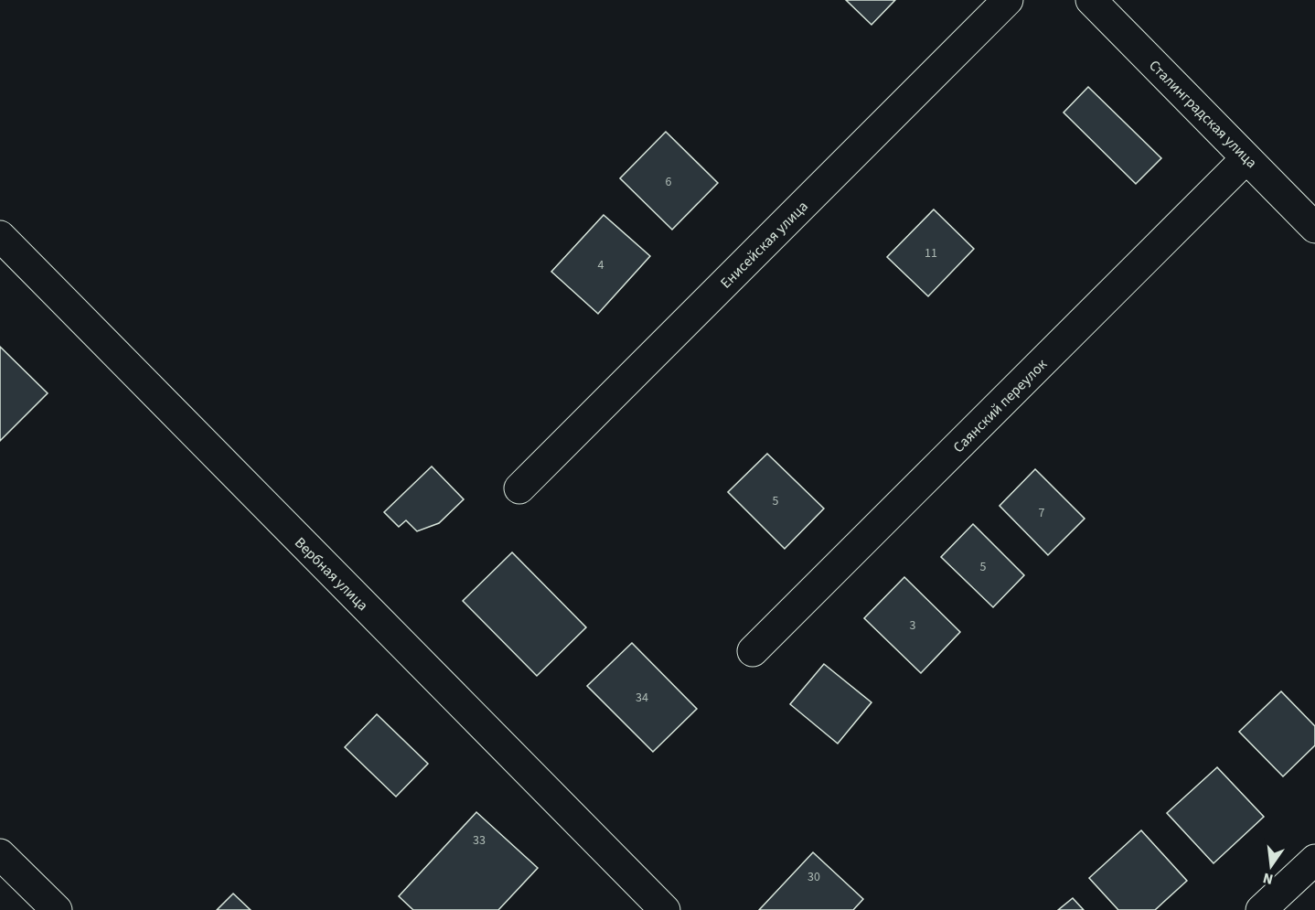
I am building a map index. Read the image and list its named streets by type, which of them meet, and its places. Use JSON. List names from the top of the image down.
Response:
{
  "streets": {
    "street": [
      "Сталинградская улица",
      "Енисейская улица",
      "Саянский переулок",
      "Вербная улица"
    ]
  },
  "crossings": [
    ["Сталинградская улица", "Саянский переулок"]
  ],
  "house_numbers": [
    "6",
    "11",
    "4",
    "5",
    "7",
    "5",
    "3",
    "34",
    "33",
    "30"
  ],
  "north": "bottom"
}
